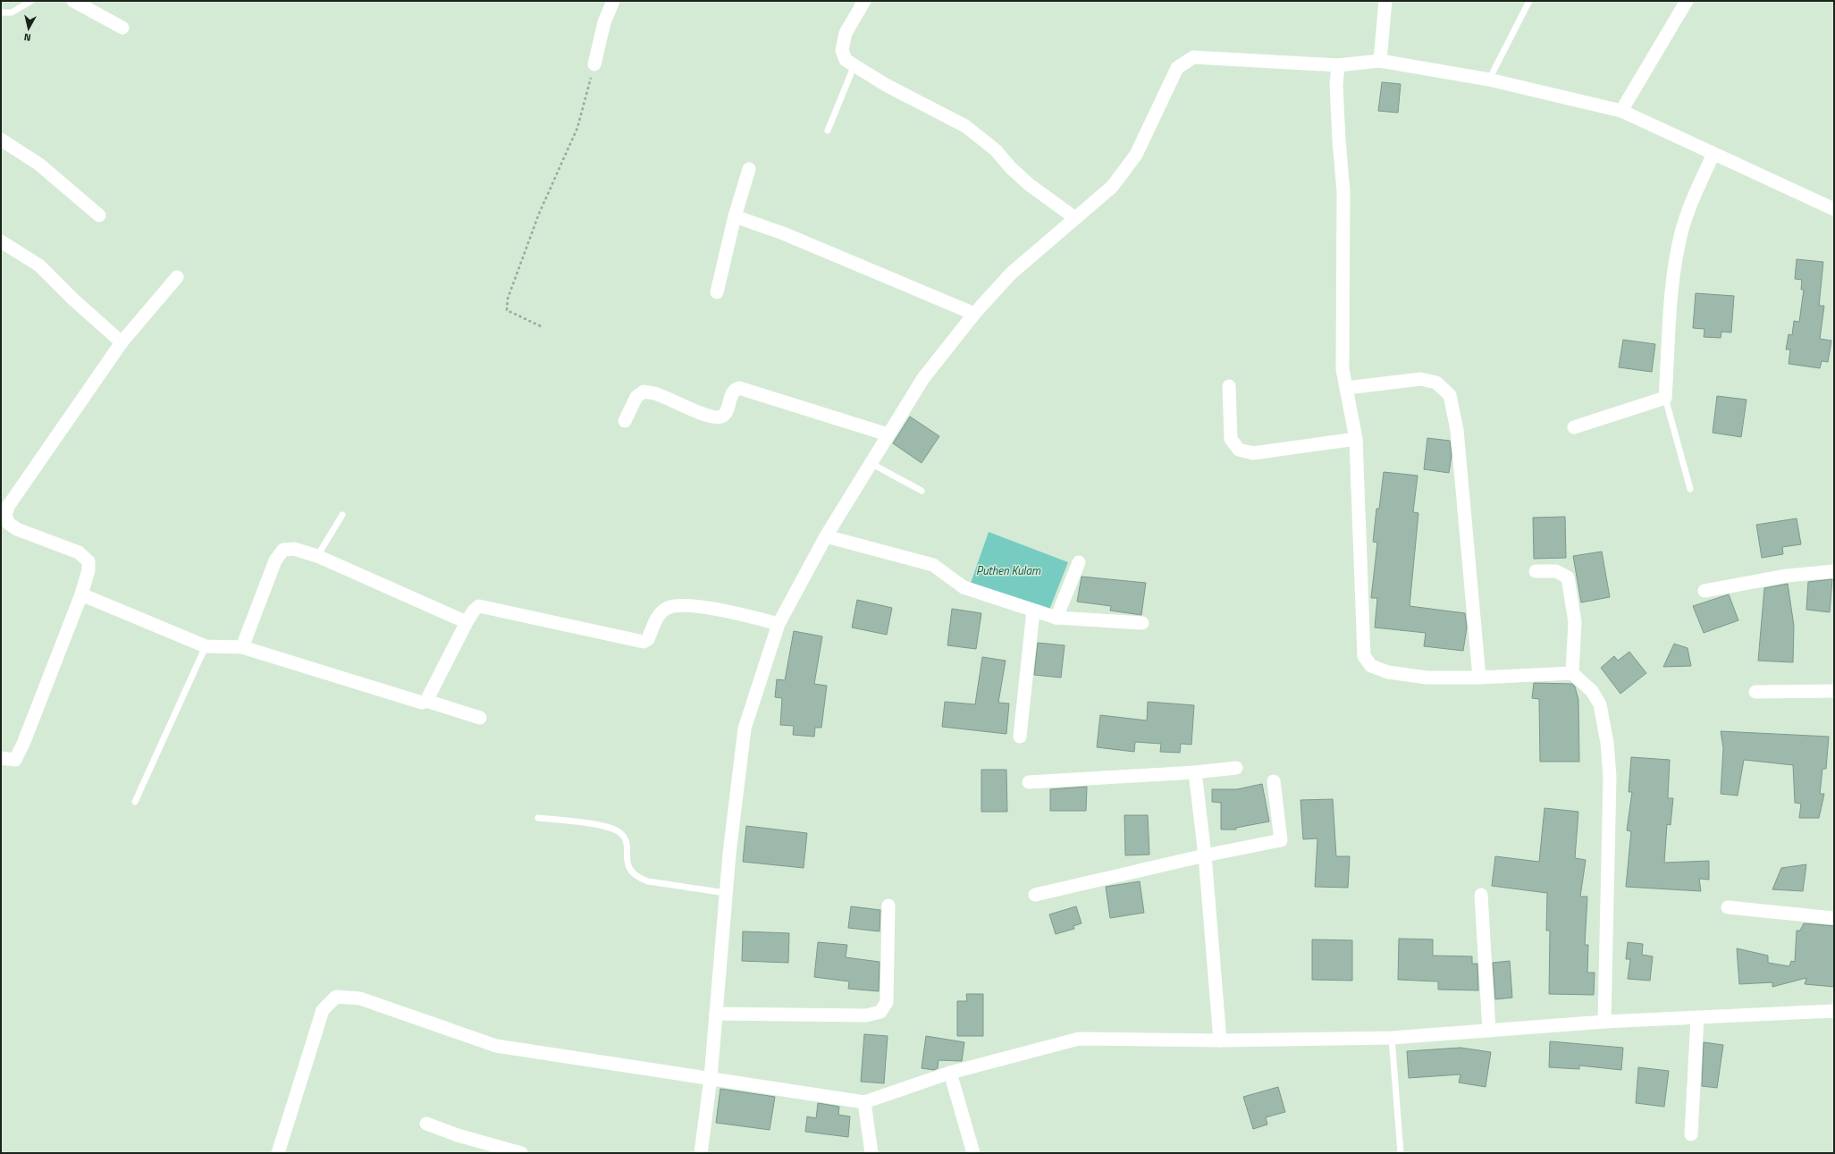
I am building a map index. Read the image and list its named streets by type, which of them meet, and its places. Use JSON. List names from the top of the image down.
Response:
{
  "water": ["Puthen Kulam"],
  "north": "bottom"
}
